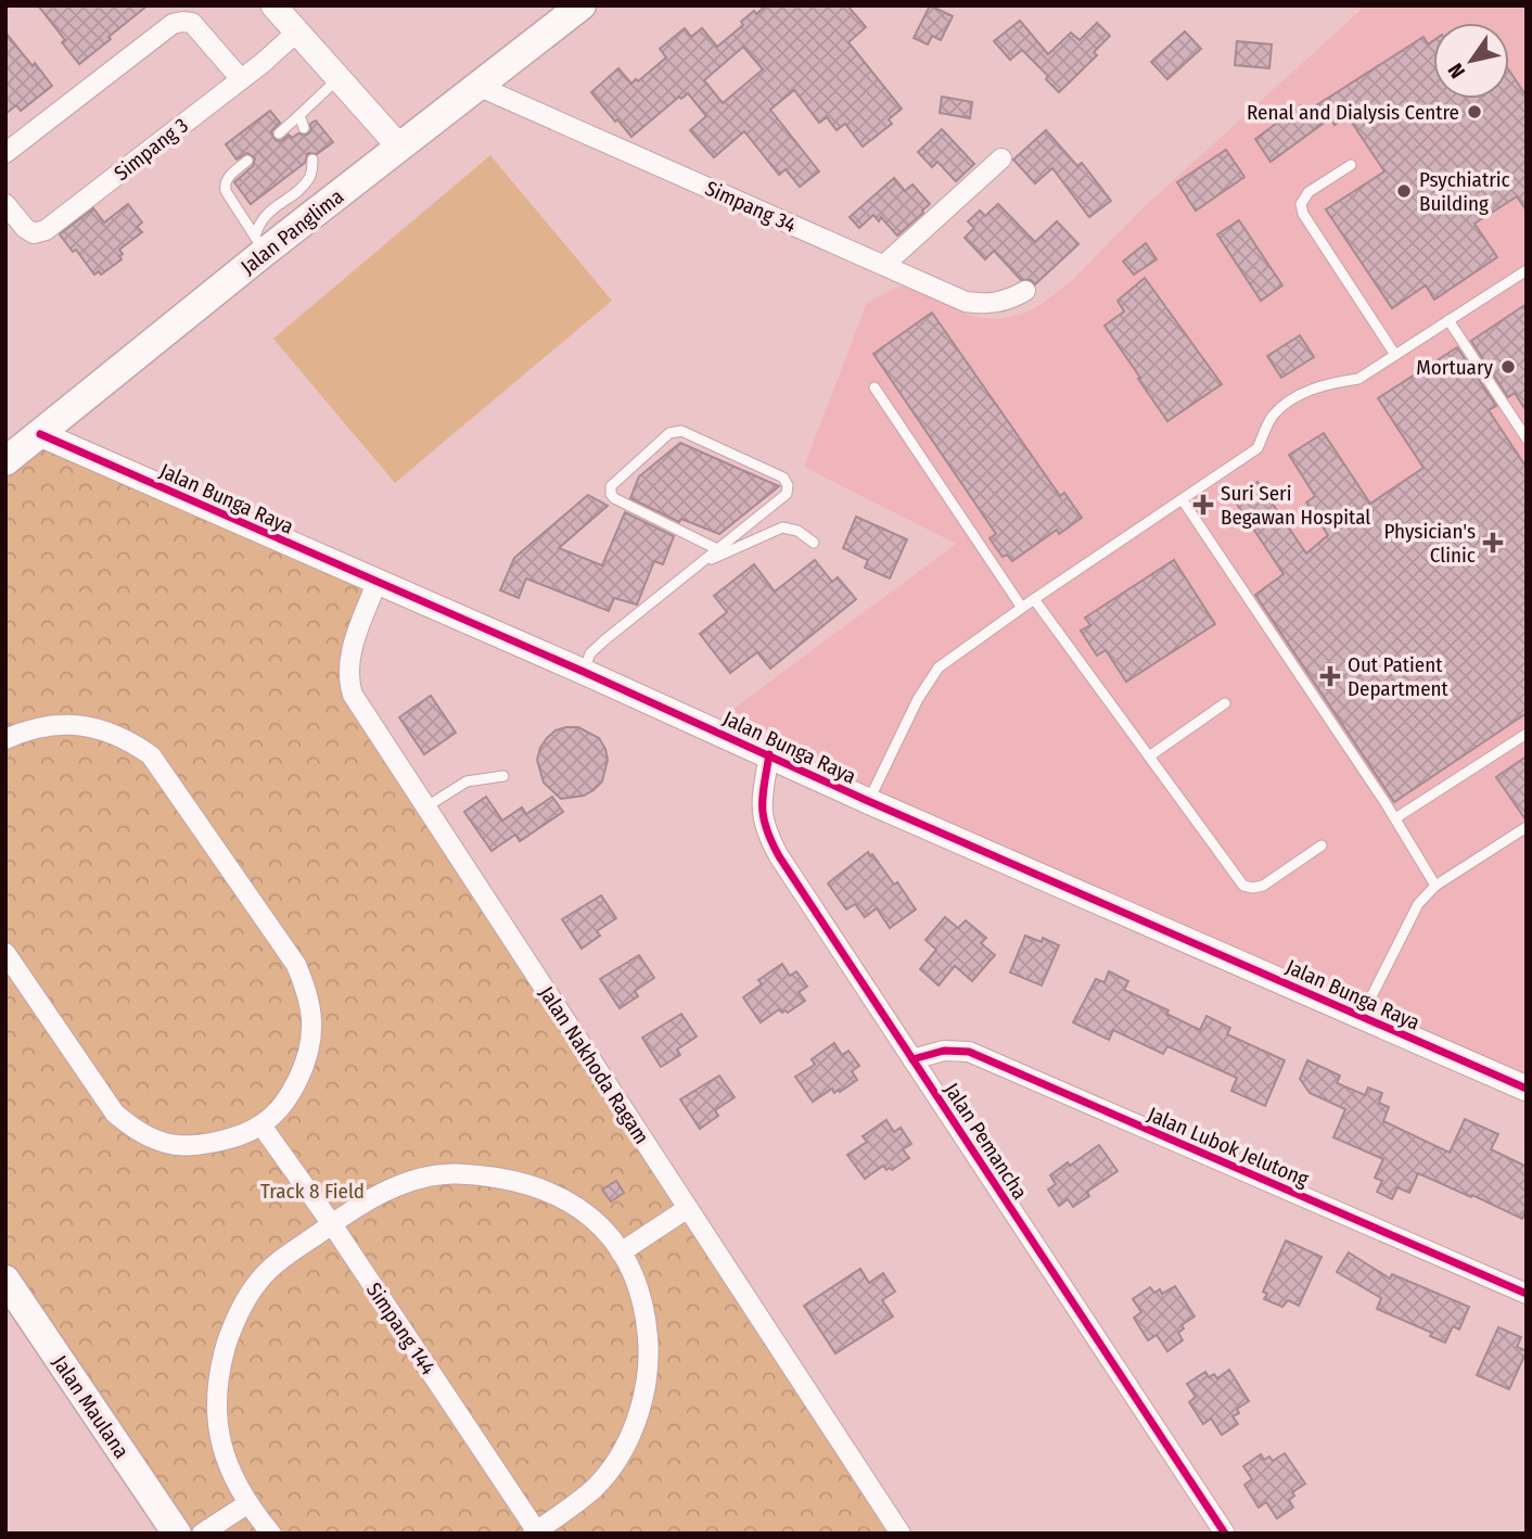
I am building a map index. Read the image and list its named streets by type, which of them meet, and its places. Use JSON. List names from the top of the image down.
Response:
{
  "streets": {
    "main road": ["Jalan Panglima", "Jalan Maulana"],
    "street": [
      "Simpang 3",
      "Simpang 34",
      "Jalan Bunga Raya",
      "Jalan Nakhoda Ragam",
      "Jalan Pemancha",
      "Jalan Lubok Jelutong",
      "Simpang 144"
    ]
  },
  "crossings": [
    ["Simpang 34", "Jalan Panglima"],
    ["Jalan Panglima", "Jalan Bunga Raya"],
    ["Jalan Bunga Raya", "Jalan Nakhoda Ragam"],
    ["Jalan Bunga Raya", "Jalan Pemancha"],
    ["Jalan Pemancha", "Jalan Lubok Jelutong"]
  ],
  "parks": ["Track 8 Field"],
  "places": {
    "other": ["Renal and Dialysis Centre", "Psychiatric Building", "Mortuary"],
    "health": ["Suri Seri Begawan Hospital", "Physician's Clinic", "Out Patient Department"]
  },
  "north": "bottom left"
}
